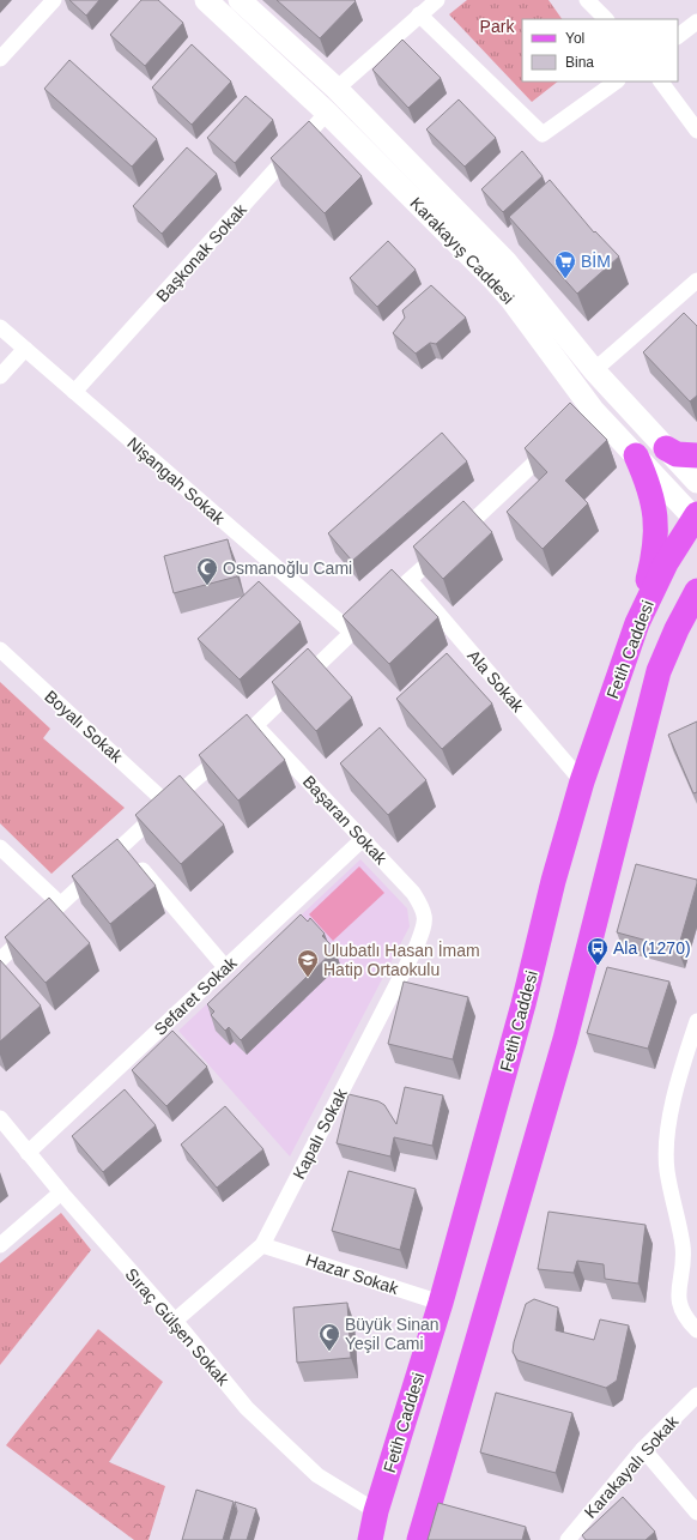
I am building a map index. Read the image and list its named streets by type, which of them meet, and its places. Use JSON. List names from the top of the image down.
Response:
{
  "streets": {
    "main road": ["Karakayış Caddesi", "Fetih Caddesi"],
    "street": [
      "Başkonak Sokak",
      "Nişangah Sokak",
      "Ala Sokak",
      "Boyalı Sokak",
      "Başaran Sokak",
      "Sefaret Sokak",
      "Kapalı Sokak",
      "Hazar Sokak",
      "Sıraç Gülşen Sokak",
      "Karakayalı Sokak"
    ]
  },
  "crossings": [
    ["Karakayış Caddesi", "Başkonak Sokak"],
    ["Karakayış Caddesi", "Fetih Caddesi"],
    ["Başkonak Sokak", "Nişangah Sokak"],
    ["Fetih Caddesi", "Ala Sokak"],
    ["Fetih Caddesi", "Hazar Sokak"],
    ["Fetih Caddesi", "Sıraç Gülşen Sokak"],
    ["Başaran Sokak", "Sefaret Sokak"],
    ["Başaran Sokak", "Kapalı Sokak"],
    ["Sefaret Sokak", "Sıraç Gülşen Sokak"],
    ["Kapalı Sokak", "Hazar Sokak"],
    ["Kapalı Sokak", "Sıraç Gülşen Sokak"]
  ],
  "parks": ["Park"],
  "places": {
    "supermarket": ["BİM"],
    "mosque": ["Osmanoğlu Cami", "Büyük Sinan Yeşil Cami"],
    "bus stop": ["Ala (1270)"],
    "school or university": ["Ulubatlı Hasan İmam Hatip Ortaokulu"]
  },
  "legend": ["Yol", "Bina"]
}
